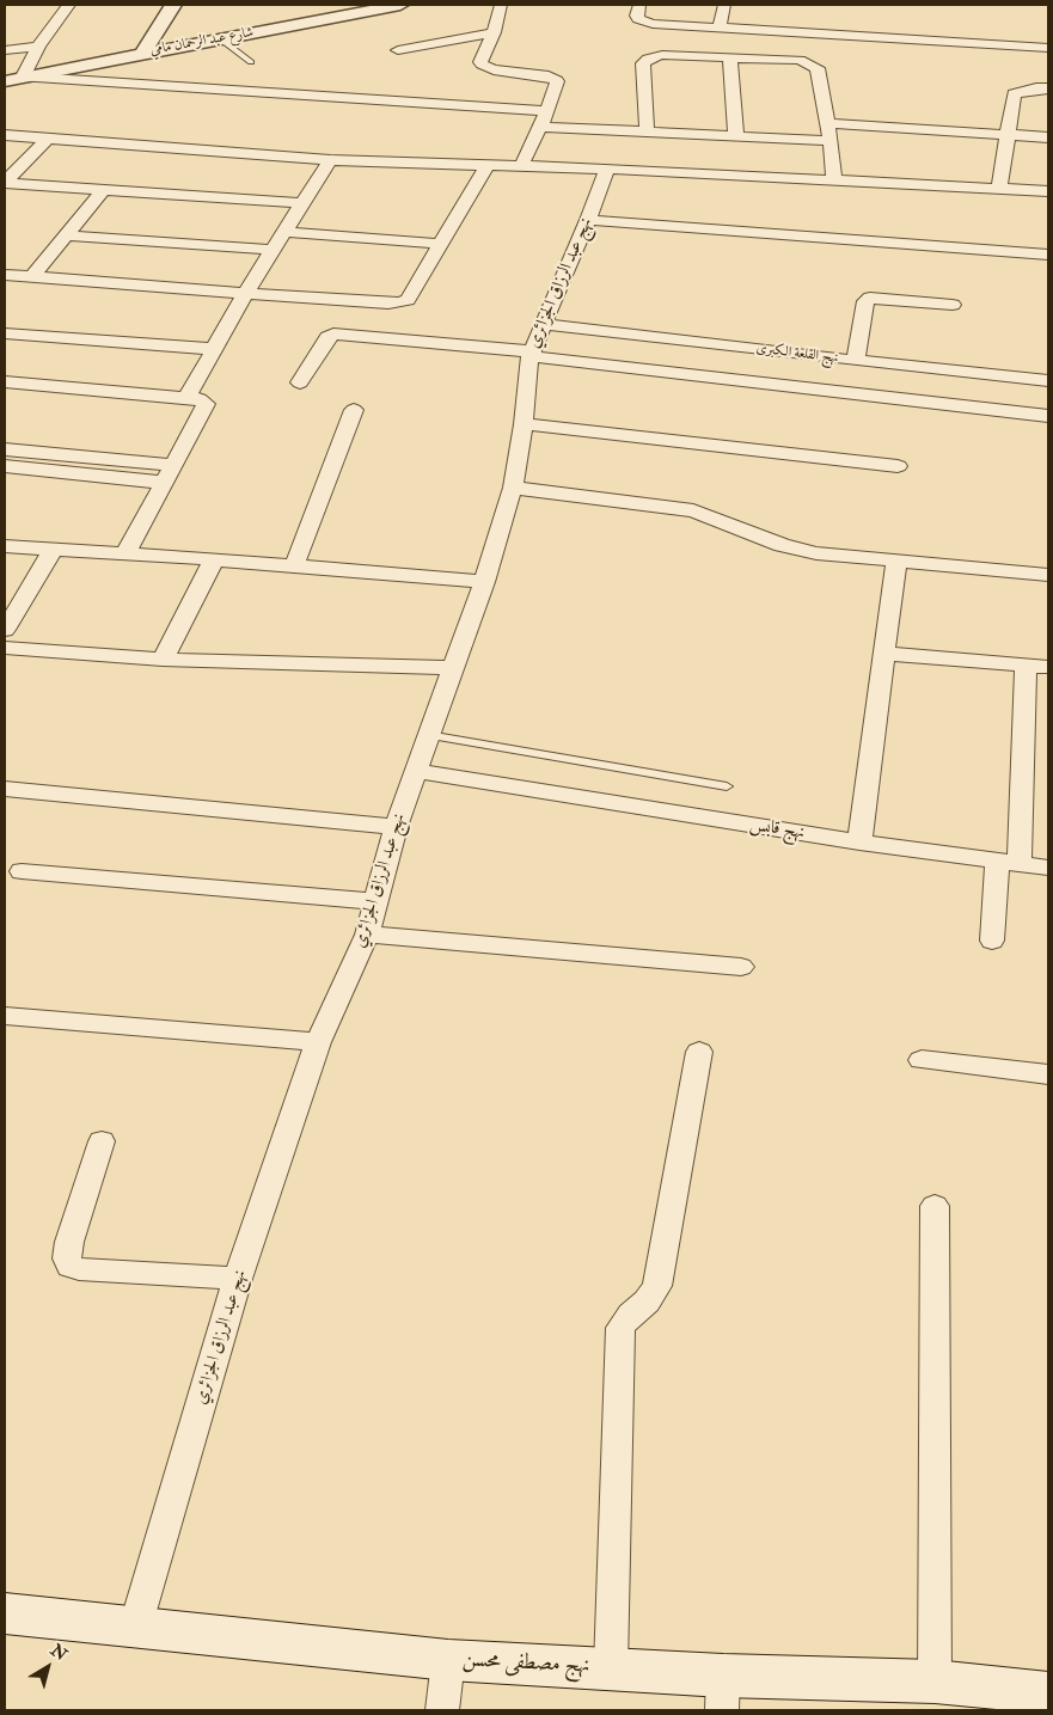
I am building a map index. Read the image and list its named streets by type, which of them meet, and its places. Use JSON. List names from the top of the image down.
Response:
{
  "streets": {
    "main road": ["نهج مصطفى محسن"],
    "street": [
      "شارع عبد الرحمان مامي",
      "نهج عبد الرزاق الجزائري",
      "نهج القلعة الكبرى",
      "نهج قابس"
    ]
  },
  "crossings": [
    ["نهج عبد الرزاق الجزائري", "نهج القلعة الكبرى"],
    ["نهج عبد الرزاق الجزائري", "نهج قابس"],
    ["نهج عبد الرزاق الجزائري", "نهج مصطفى محسن"]
  ],
  "north": "top right"
}
